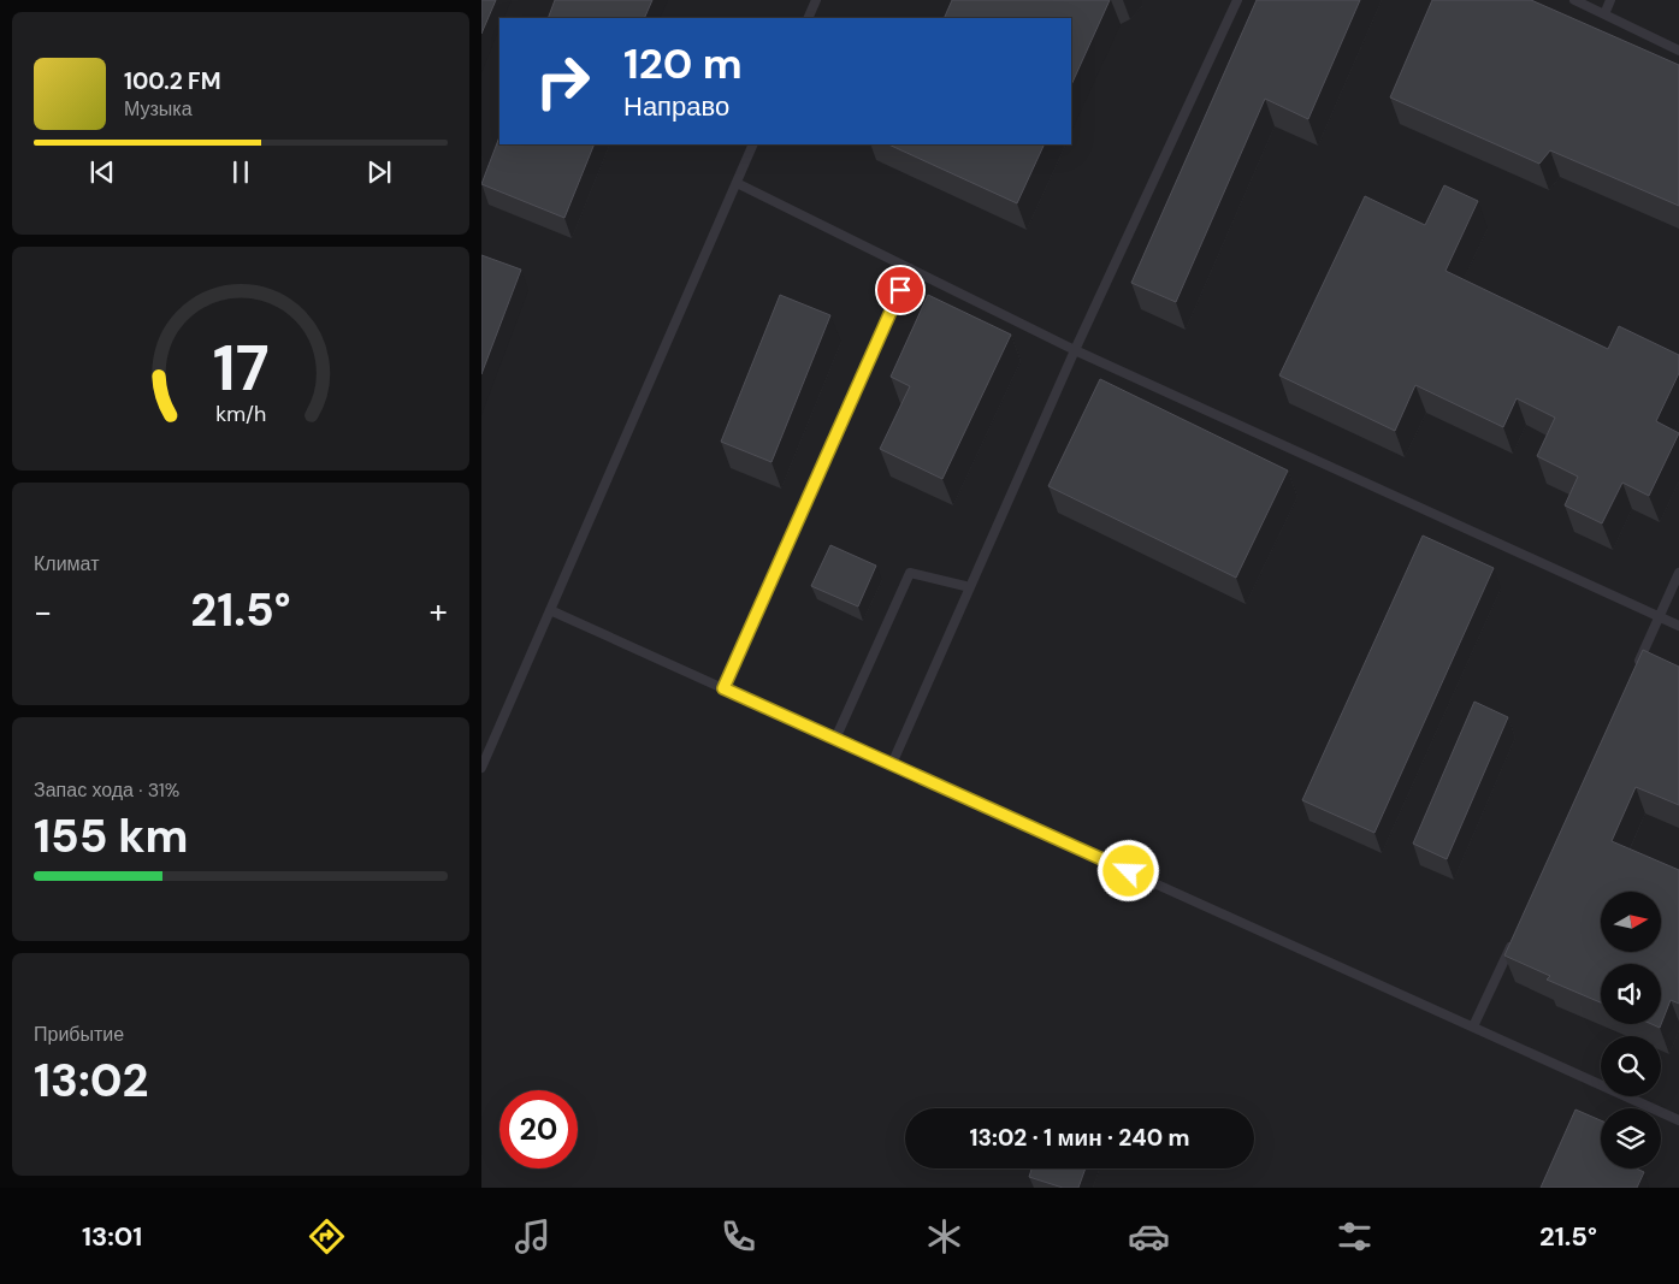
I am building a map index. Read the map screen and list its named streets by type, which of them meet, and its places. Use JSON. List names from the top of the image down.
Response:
{
  "north": "right",
  "page": {
    "turn": ["120 m", "Направо"],
    "song": ["100.2 FM", "Музыка"],
    "tile": [
      "Климат",
      ["Запас хода · 31%", "155 km"],
      ["Прибытие", "13:02"]
    ],
    "heat": ["−", "21.5°", "+"],
    "limit": "20",
    "trip": "13:02 · 1 мин · 240 m",
    "tabs": ["13:01", "21.5°"],
    "gauge": ["17", "km/h"]
  }
}
